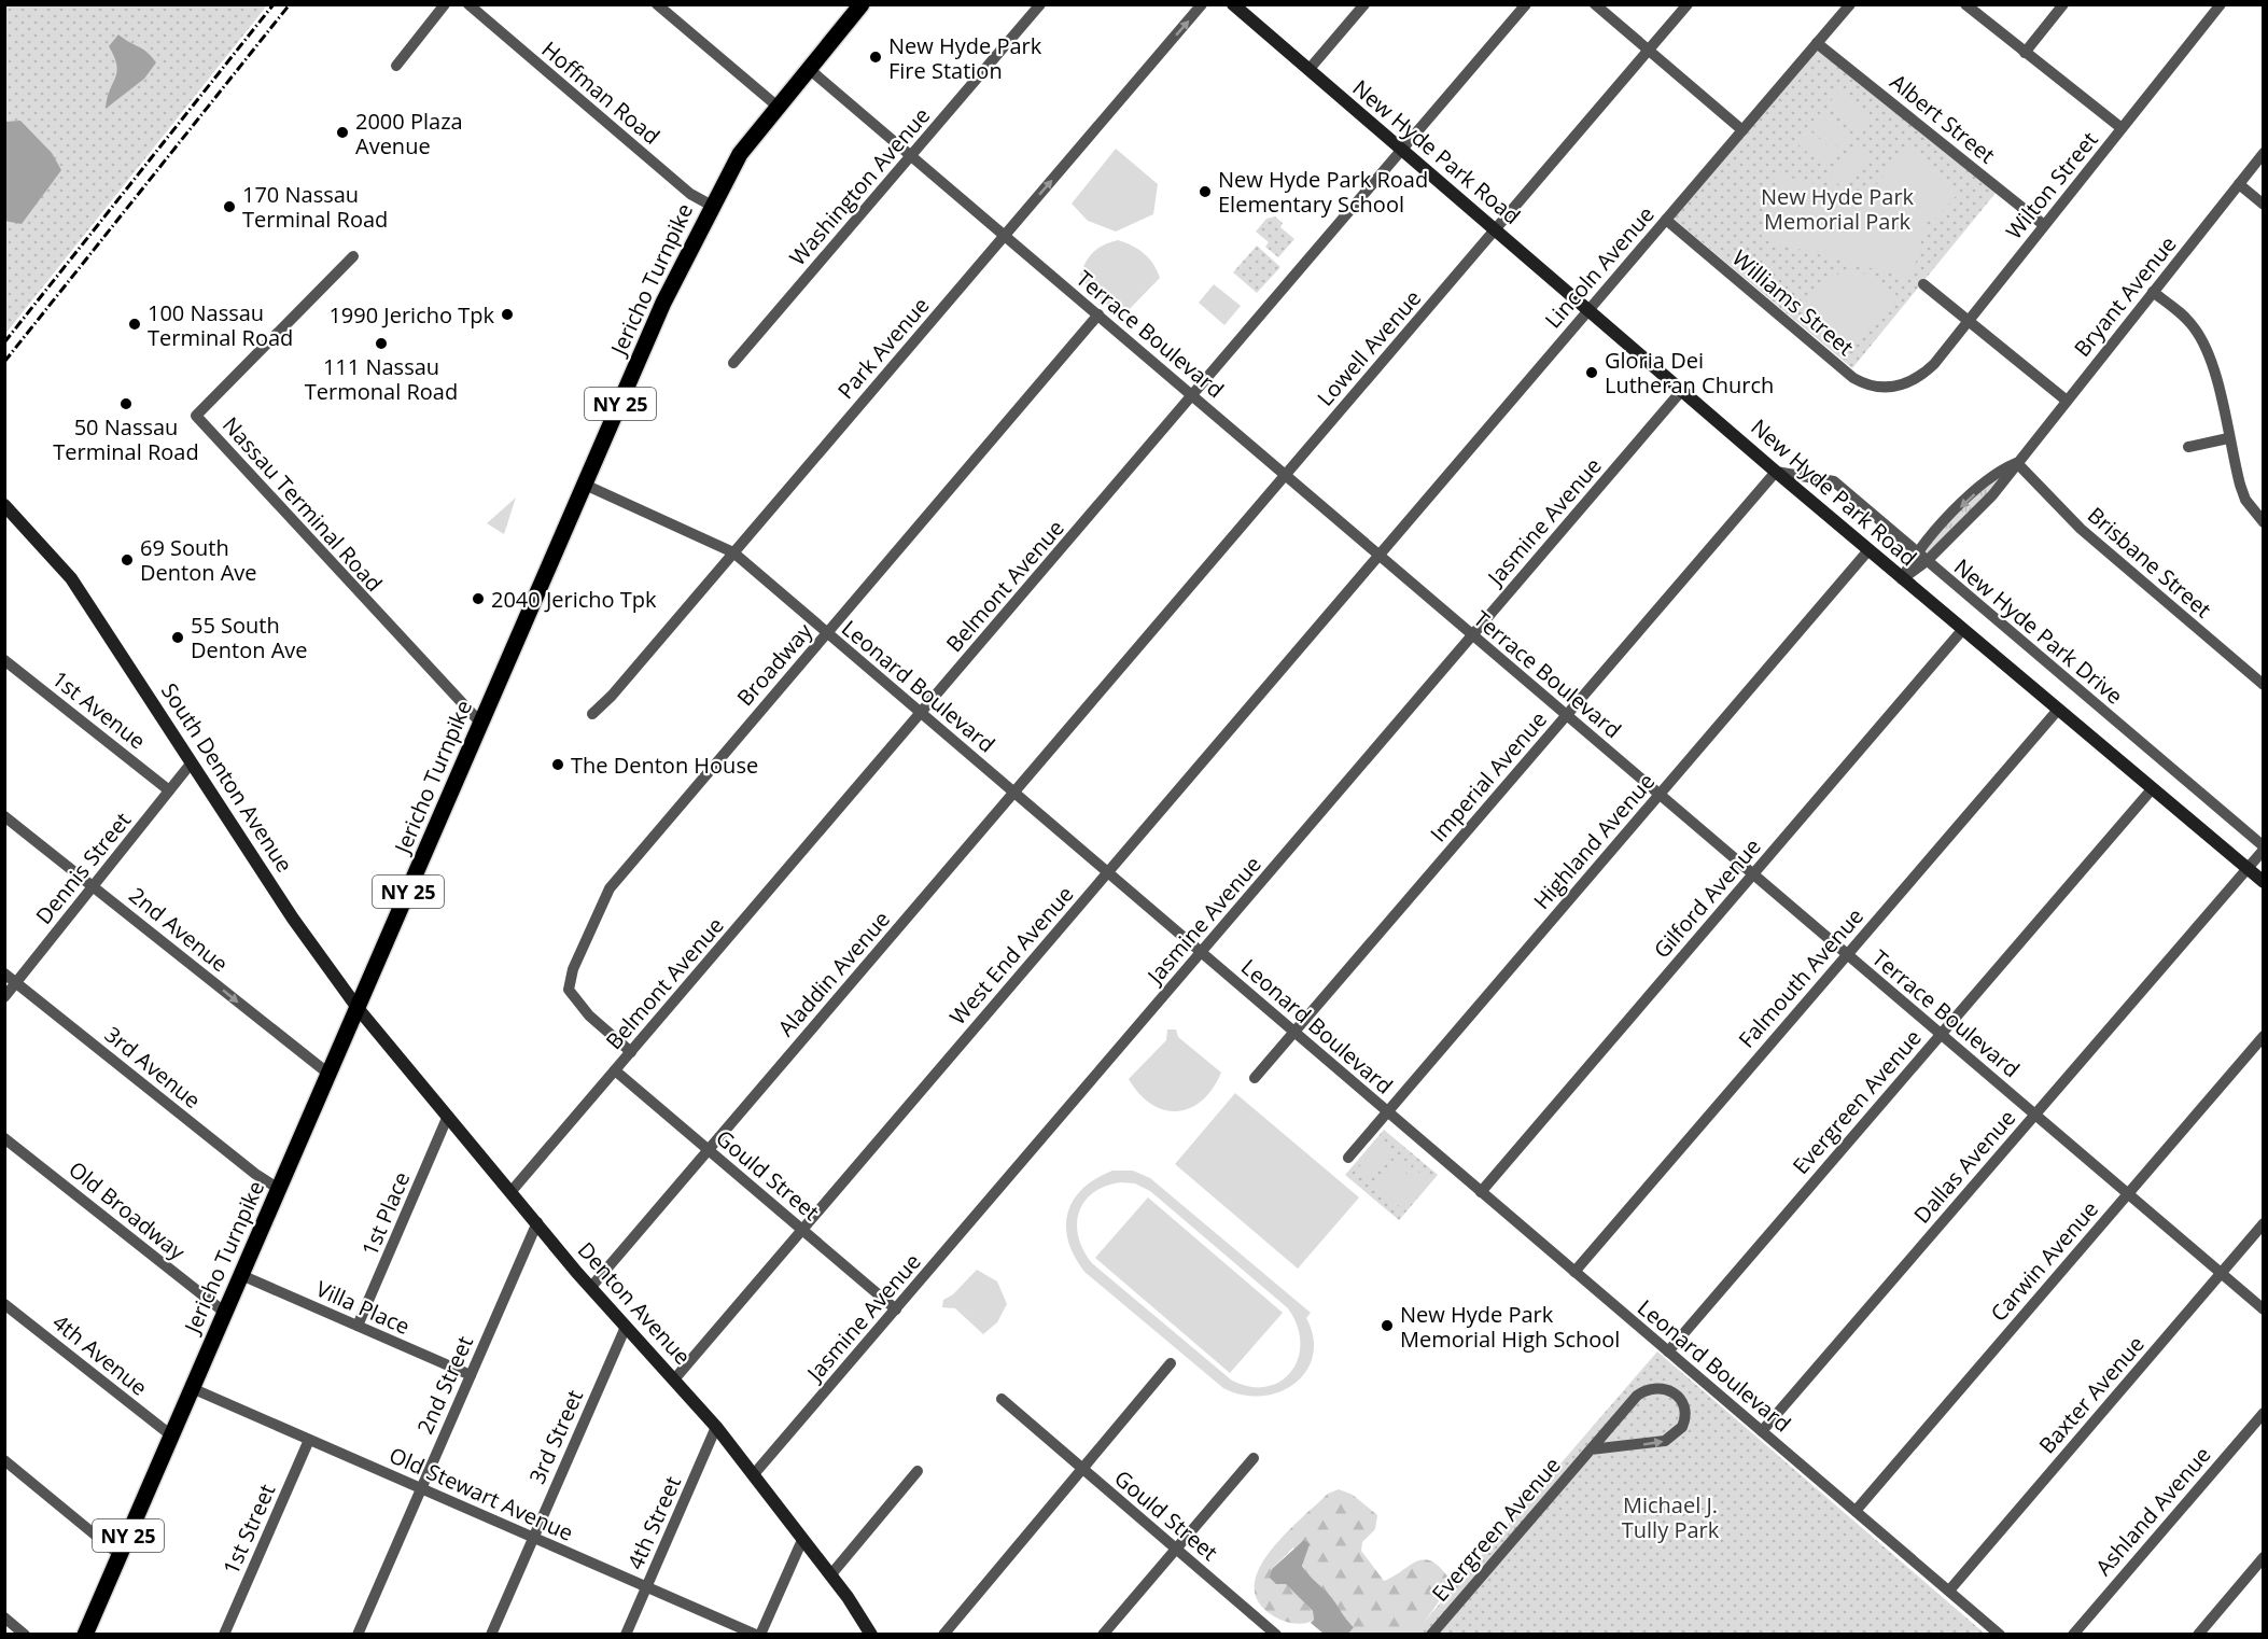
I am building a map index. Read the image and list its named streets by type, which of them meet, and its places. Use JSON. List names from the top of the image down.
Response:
{
  "streets": {
    "main road": [
      "New Hyde Park Road",
      "Jericho Turnpike",
      "NY 25",
      "South Denton Avenue",
      "Denton Avenue"
    ],
    "street": [
      "Hoffman Road",
      "Albert Street",
      "Wilton Street",
      "Washington Avenue",
      "Lincoln Avenue",
      "Bryant Avenue",
      "Williams Street",
      "Terrace Boulevard",
      "Park Avenue",
      "Lowell Avenue",
      "Nassau Terminal Road",
      "Jasmine Avenue",
      "Brisbane Street",
      "Belmont Avenue",
      "New Hyde Park Drive",
      "Broadway",
      "Leonard Boulevard",
      "1st Avenue",
      "Imperial Avenue",
      "Highland Avenue",
      "Dennis Street",
      "Gilford Avenue",
      "2nd Avenue",
      "West End Avenue",
      "Aladdin Avenue",
      "Falmouth Avenue",
      "3rd Avenue",
      "Evergreen Avenue",
      "Dallas Avenue",
      "Gould Street",
      "Old Broadway",
      "1st Place",
      "Carwin Avenue",
      "Villa Place",
      "4th Avenue",
      "2nd Street",
      "Baxter Avenue",
      "3rd Street",
      "Old Stewart Avenue",
      "Ashland Avenue",
      "4th Street",
      "1st Street"
    ]
  },
  "crossings": [
    ["Hoffman Road", "Jericho Turnpike"],
    ["Albert Street", "Wilton Street"],
    ["Albert Street", "Lincoln Avenue"],
    ["New Hyde Park Road", "Lincoln Avenue"],
    ["New Hyde Park Road", "Bryant Avenue"],
    ["New Hyde Park Road", "Lowell Avenue"],
    ["New Hyde Park Road", "Jasmine Avenue"],
    ["New Hyde Park Road", "Belmont Avenue"],
    ["New Hyde Park Road", "New Hyde Park Drive"],
    ["New Hyde Park Road", "Imperial Avenue"],
    ["New Hyde Park Road", "Highland Avenue"],
    ["New Hyde Park Road", "Gilford Avenue"],
    ["New Hyde Park Road", "Falmouth Avenue"],
    ["New Hyde Park Road", "Evergreen Avenue"],
    ["New Hyde Park Road", "Dallas Avenue"],
    ["Wilton Street", "Williams Street"],
    ["Washington Avenue", "Terrace Boulevard"],
    ["Lincoln Avenue", "Williams Street"],
    ["Lincoln Avenue", "Terrace Boulevard"],
    ["Lincoln Avenue", "West End Avenue"],
    ["Jericho Turnpike", "Terrace Boulevard"],
    ["Jericho Turnpike", "Nassau Terminal Road"],
    ["Jericho Turnpike", "Leonard Boulevard"],
    ["Jericho Turnpike", "South Denton Avenue"],
    ["Jericho Turnpike", "2nd Avenue"],
    ["Jericho Turnpike", "3rd Avenue"],
    ["Jericho Turnpike", "Old Broadway"],
    ["Jericho Turnpike", "Denton Avenue"],
    ["Jericho Turnpike", "Villa Place"],
    ["Jericho Turnpike", "4th Avenue"],
    ["Jericho Turnpike", "Old Stewart Avenue"],
    ["Bryant Avenue", "Brisbane Street"],
    ["Bryant Avenue", "New Hyde Park Drive"],
    ["Terrace Boulevard", "Park Avenue"],
    ["Terrace Boulevard", "Lowell Avenue"],
    ["Terrace Boulevard", "Jasmine Avenue"],
    ["Terrace Boulevard", "Belmont Avenue"],
    ["Terrace Boulevard", "Broadway"],
    ["Terrace Boulevard", "Imperial Avenue"],
    ["Terrace Boulevard", "Highland Avenue"],
    ["Terrace Boulevard", "Gilford Avenue"],
    ["Terrace Boulevard", "West End Avenue"],
    ["Terrace Boulevard", "Falmouth Avenue"],
    ["Terrace Boulevard", "Evergreen Avenue"],
    ["Terrace Boulevard", "Dallas Avenue"],
    ["Terrace Boulevard", "Carwin Avenue"],
    ["Terrace Boulevard", "Baxter Avenue"],
    ["Park Avenue", "Leonard Boulevard"],
    ["Lowell Avenue", "Aladdin Avenue"],
    ["Jasmine Avenue", "Leonard Boulevard"],
    ["Jasmine Avenue", "Gould Street"],
    ["Jasmine Avenue", "Denton Avenue"],
    ["Belmont Avenue", "Broadway"],
    ["Belmont Avenue", "Leonard Boulevard"],
    ["Belmont Avenue", "Gould Street"],
    ["Belmont Avenue", "Denton Avenue"],
    ["New Hyde Park Drive", "Imperial Avenue"],
    ["New Hyde Park Drive", "Dallas Avenue"],
    ["Broadway", "Leonard Boulevard"],
    ["Leonard Boulevard", "Imperial Avenue"],
    ["Leonard Boulevard", "Highland Avenue"],
    ["Leonard Boulevard", "Gilford Avenue"],
    ["Leonard Boulevard", "West End Avenue"],
    ["Leonard Boulevard", "Aladdin Avenue"],
    ["Leonard Boulevard", "Falmouth Avenue"],
    ["Leonard Boulevard", "Evergreen Avenue"],
    ["Leonard Boulevard", "Dallas Avenue"],
    ["Leonard Boulevard", "Carwin Avenue"],
    ["Leonard Boulevard", "Baxter Avenue"],
    ["1st Avenue", "Dennis Street"],
    ["South Denton Avenue", "Dennis Street"],
    ["South Denton Avenue", "Denton Avenue"],
    ["Dennis Street", "2nd Avenue"],
    ["Dennis Street", "3rd Avenue"],
    ["West End Avenue", "Gould Street"],
    ["West End Avenue", "Denton Avenue"],
    ["Aladdin Avenue", "Gould Street"],
    ["Aladdin Avenue", "Denton Avenue"],
    ["1st Place", "Denton Avenue"],
    ["1st Place", "Villa Place"],
    ["Denton Avenue", "2nd Street"],
    ["Denton Avenue", "3rd Street"],
    ["Denton Avenue", "4th Street"],
    ["Villa Place", "2nd Street"],
    ["2nd Street", "Old Stewart Avenue"],
    ["3rd Street", "Old Stewart Avenue"],
    ["Old Stewart Avenue", "4th Street"],
    ["Old Stewart Avenue", "1st Street"]
  ],
  "one_way": ["2nd Avenue"],
  "parks": ["New Hyde Park Memorial Park", "Michael J. Tully Park"],
  "places": [
    "New Hyde Park Fire Station",
    "2000 Plaza Avenue",
    "New Hyde Park Road Elementary School",
    "170 Nassau Terminal Road",
    "1990 Jericho Tpk",
    "100 Nassau Terminal Road",
    "111 Nassau Termonal Road",
    "Gloria Dei Lutheran Church",
    "50 Nassau Terminal Road",
    "69 South Denton Ave",
    "2040 Jericho Tpk",
    "55 South Denton Ave",
    "The Denton House",
    "New Hyde Park Memorial High School"
  ]
}
